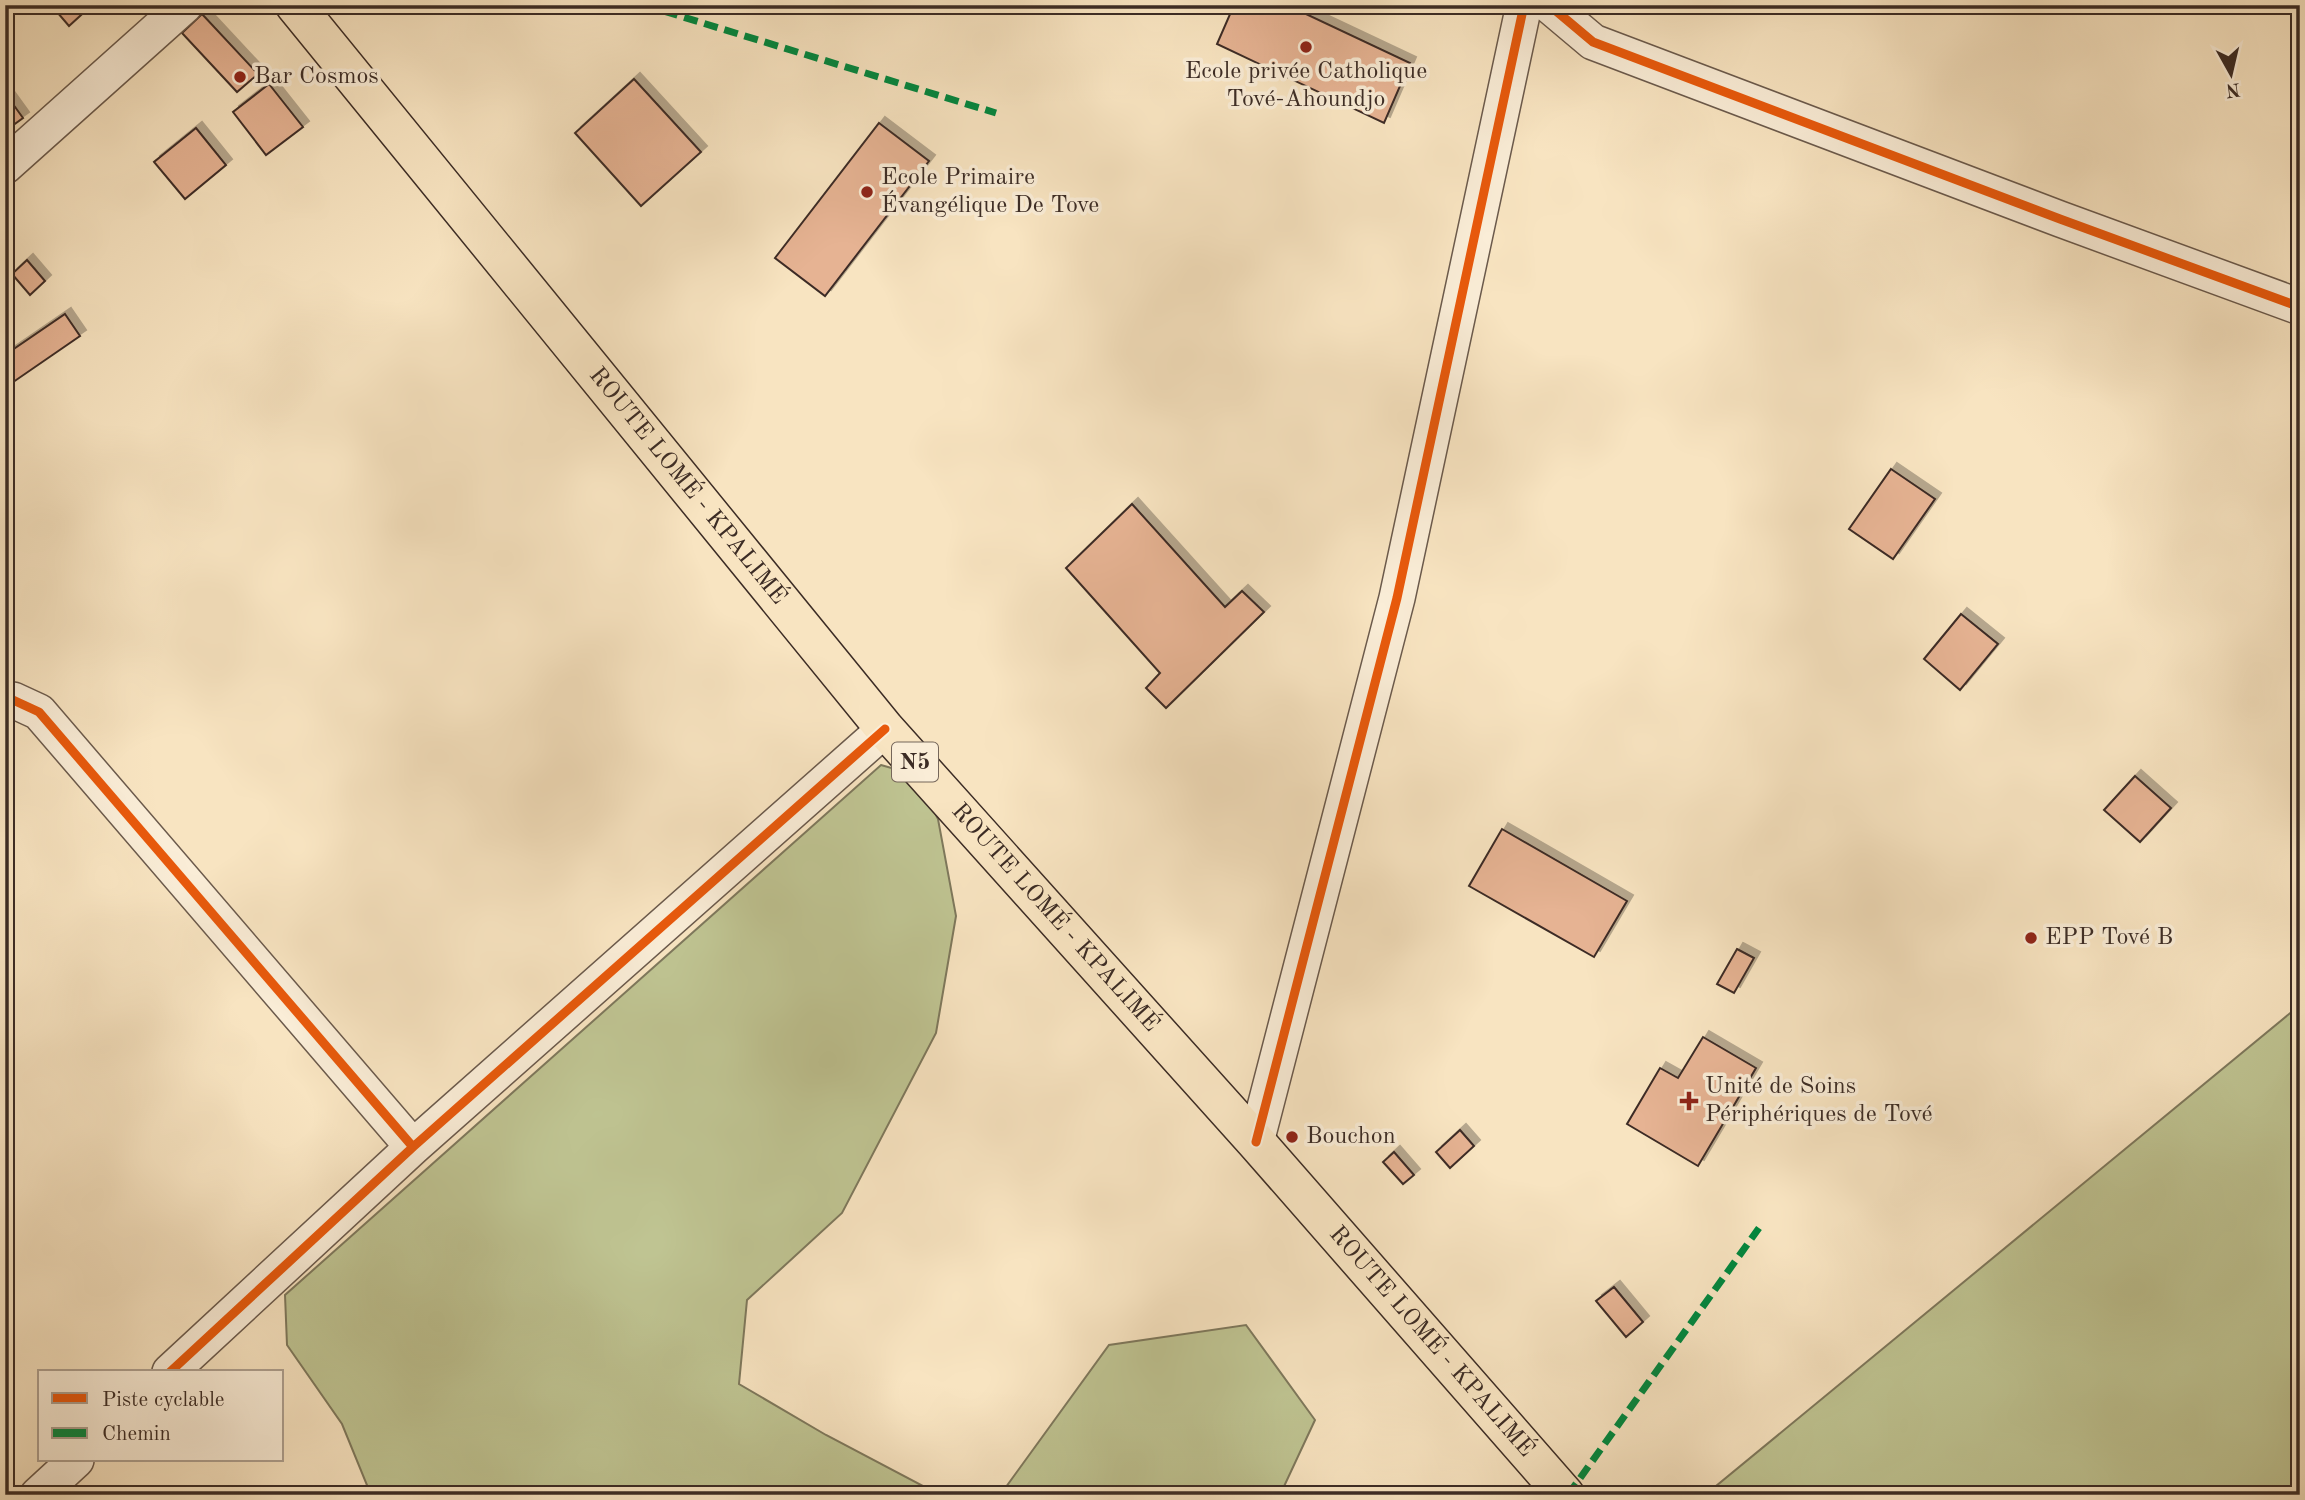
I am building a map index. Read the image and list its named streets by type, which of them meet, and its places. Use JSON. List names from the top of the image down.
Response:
{
  "streets": {
    "main road": ["ROUTE LOMÉ - KPALIMÉ", "N5"]
  },
  "places": {
    "other": [
      "Ecole privée Catholique Tové-Ahoundjo",
      "Bar Cosmos",
      "Ecole Primaire Évangélique De Tove",
      "EPP Tové B",
      "Bouchon"
    ],
    "health": ["Unité de Soins Périphériques de Tové"]
  },
  "legend": ["Piste cyclable", "Chemin"],
  "north": "bottom"
}
